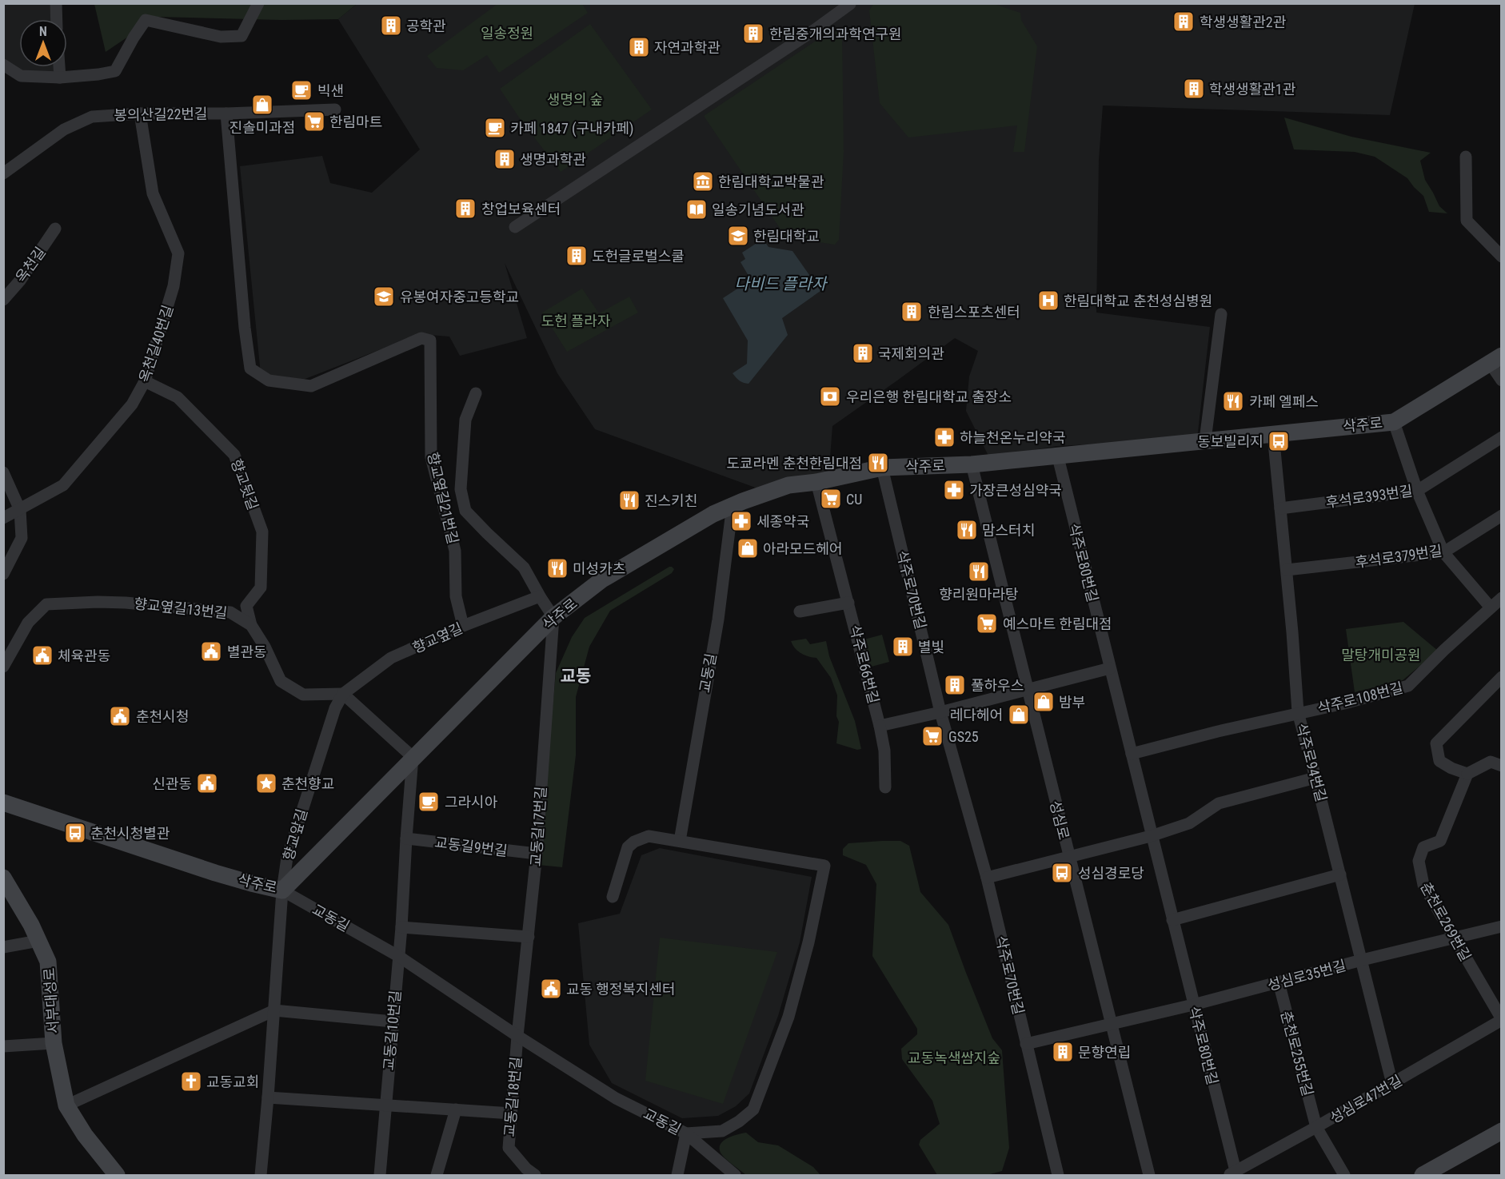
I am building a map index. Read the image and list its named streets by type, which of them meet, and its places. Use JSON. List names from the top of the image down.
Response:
{
  "streets": {
    "street": [
      "봉의산길22번길",
      "옥천길",
      "옥천길40번길",
      "삭주로",
      "향교뒷길",
      "후석로393번길",
      "향교옆길21번길",
      "후석로379번길",
      "삭주로80번길",
      "삭주로70번길",
      "향교옆길13번길",
      "향교옆길",
      "삭주로66번길",
      "교동길",
      "삭주로108번길",
      "삭주로94번길",
      "성심로",
      "교동길17번길",
      "향교앞길",
      "교동길9번길",
      "춘천로269번길",
      "성심로35번길",
      "서부대성로",
      "교동길10번길",
      "춘천로255번길",
      "교동길18번길",
      "성심로47번길"
    ]
  },
  "crossings": [
    ["봉의산길22번길", "옥천길40번길"],
    ["봉의산길22번길", "향교옆길21번길"],
    ["옥천길40번길", "향교뒷길"],
    ["삭주로", "삭주로80번길"],
    ["삭주로", "삭주로70번길"],
    ["삭주로", "삭주로66번길"],
    ["삭주로", "교동길"],
    ["삭주로", "삭주로94번길"],
    ["삭주로", "성심로"],
    ["삭주로", "교동길17번길"],
    ["삭주로", "향교앞길"],
    ["향교뒷길", "향교옆길13번길"],
    ["후석로393번길", "삭주로94번길"],
    ["향교옆길21번길", "향교옆길"],
    ["후석로379번길", "삭주로94번길"],
    ["삭주로80번길", "삭주로108번길"],
    ["삭주로80번길", "성심로35번길"],
    ["삭주로80번길", "성심로47번길"],
    ["향교옆길13번길", "향교옆길"],
    ["향교옆길13번길", "향교앞길"],
    ["향교옆길", "향교앞길"],
    ["교동길", "교동길17번길"],
    ["교동길", "향교앞길"],
    ["교동길", "교동길10번길"],
    ["교동길", "교동길18번길"],
    ["삭주로108번길", "삭주로94번길"],
    ["삭주로94번길", "성심로35번길"],
    ["삭주로94번길", "성심로47번길"],
    ["성심로", "성심로35번길"],
    ["교동길17번길", "교동길9번길"],
    ["교동길17번길", "교동길18번길"],
    ["춘천로269번길", "성심로35번길"],
    ["춘천로269번길", "성심로47번길"],
    ["성심로35번길", "춘천로255번길"],
    ["춘천로255번길", "성심로47번길"]
  ],
  "districts": ["교동"],
  "water": ["다비드 플라자"],
  "parks": [
    "일송정원",
    "생명의 숲",
    "도헌 플라자",
    "말탕개미공원",
    "교동녹색쌈지숲"
  ],
  "places": {
    "building": [
      "학생생활관2관",
      "공학관",
      "한림중개의과학연구원",
      "자연과학관",
      "학생생활관1관",
      "생명과학관",
      "창업보육센터",
      "도헌글로벌스쿨",
      "한림스포츠센터",
      "국제회의관",
      "별빛",
      "풀하우스",
      "문향연립"
    ],
    "cafe": ["빅샌", "카페 1847 (구내카페)", "그라시아"],
    "shop": [
      "진솔미과점",
      "아라모드헤어",
      "밤부",
      "레다헤어"
    ],
    "supermarket": [
      "한림마트",
      "CU",
      "예스마트 한림대점",
      "GS25"
    ],
    "museum": ["한림대학교박물관"],
    "library": ["일송기념도서관"],
    "school or university": ["한림대학교", "유봉여자중고등학교"],
    "hospital": ["한림대학교 춘천성심병원"],
    "bank": ["우리은행 한림대학교 출장소"],
    "restaurant": [
      "카페 엘페스",
      "도쿄라멘 춘천한림대점",
      "진스키친",
      "맘스터치",
      "미성카츠",
      "향리원마라탕"
    ],
    "pharmacy": ["하늘천온누리약국", "가장큰성심약국", "세종약국"],
    "bus stop": ["동보빌리지", "춘천시청별관", "성심경로당"],
    "public building": [
      "별관동",
      "체육관동",
      "춘천시청",
      "신관동",
      "교동 행정복지센터"
    ],
    "place": ["춘천향교"],
    "church": ["교동교회"]
  },
  "north": "top"
}
